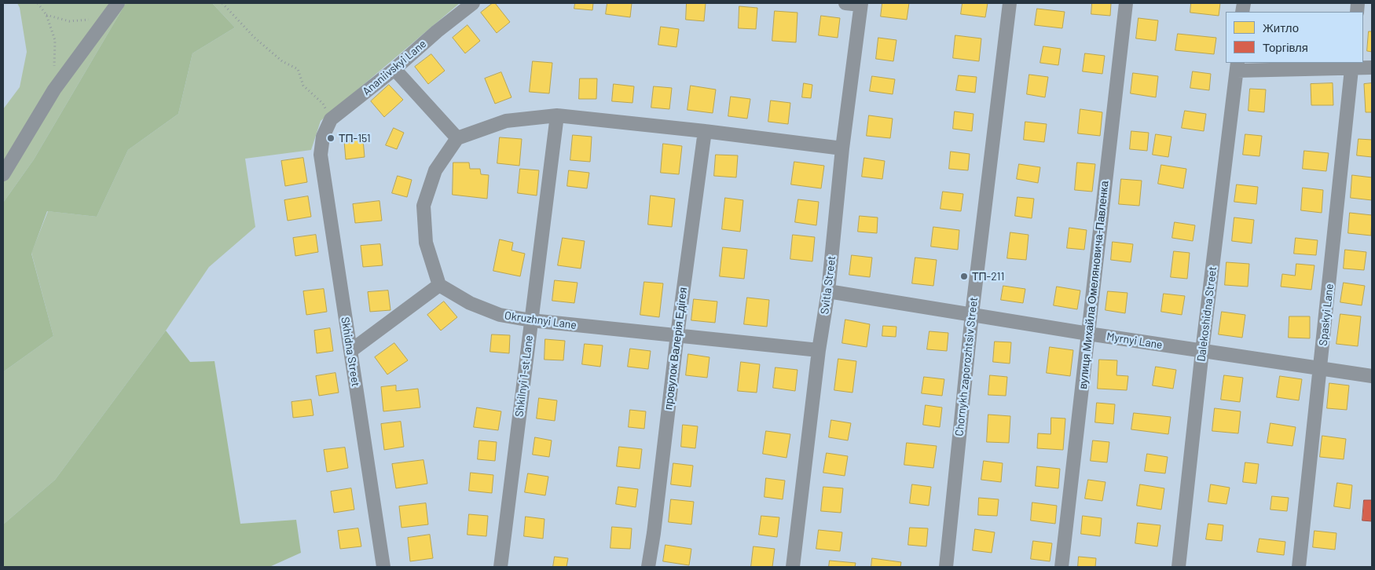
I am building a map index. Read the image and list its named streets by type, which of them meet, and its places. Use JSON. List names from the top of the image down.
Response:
{
  "streets": {
    "street": [
      "Ananiivskyi Lane",
      "Svitla Street",
      "вулиця Михайла Омеляновича-Павленка",
      "Dalekoshidna Street",
      "Spaskyi Lane",
      "Okruzhnyi Lane",
      "Myrnyi Lane",
      "провулок Валерія Едігея",
      "Skhidna Street",
      "Chornykh zaporozhtsiv Street",
      "Shkilnyi 1-st Lane"
    ]
  },
  "crossings": [
    ["Ananiivskyi Lane", "Skhidna Street"],
    ["Svitla Street", "Okruzhnyi Lane"],
    ["Svitla Street", "Myrnyi Lane"],
    ["вулиця Михайла Омеляновича-Павленка", "Myrnyi Lane"],
    ["Dalekoshidna Street", "Myrnyi Lane"],
    ["Spaskyi Lane", "Myrnyi Lane"],
    ["Okruzhnyi Lane", "провулок Валерія Едігея"],
    ["Okruzhnyi Lane", "Shkilnyi 1-st Lane"],
    ["Myrnyi Lane", "Chornykh zaporozhtsiv Street"]
  ],
  "places": ["ТП-151", "ТП-211"],
  "legend": ["Житло", "Торгівля"]
}
